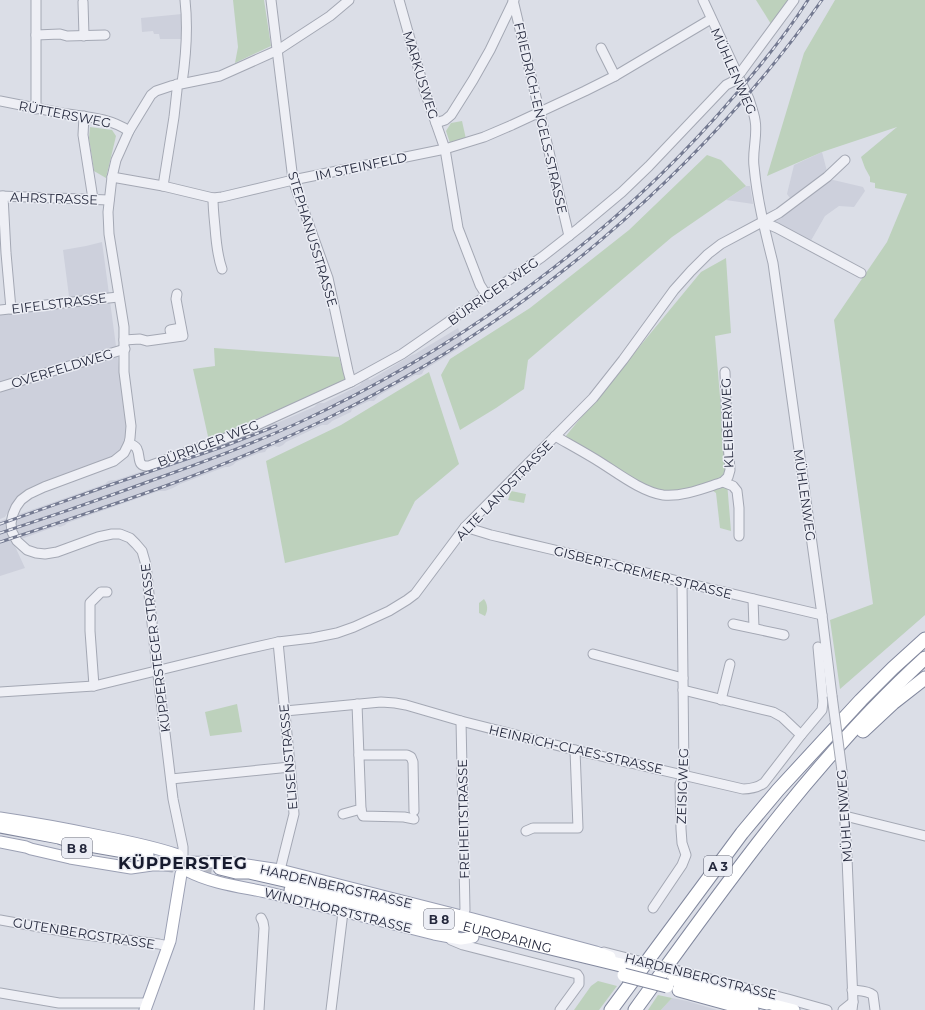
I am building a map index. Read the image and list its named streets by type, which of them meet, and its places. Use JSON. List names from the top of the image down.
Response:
{
  "streets": {
    "highway": ["B 8", "A 3", "EUROPARING"],
    "main road": ["HARDENBERGSTRASSE", "WINDTHORSTSTRASSE"],
    "street": [
      "MÜHLENWEG",
      "MARKUSWEG",
      "RÜTTERSWEG",
      "FRIEDRICH-ENGELS-STRASSE",
      "IM STEINFELD",
      "AHRSTRASSE",
      "STEPHANUSSTRASSE",
      "BÜRRIGER WEG",
      "EIFELSTRASSE",
      "OVERFELDWEG",
      "KLEIBERWEG",
      "ALTE LANDSTRASSE",
      "GISBERT-CREMER-STRASSE",
      "KÜPPERSTEGER STRASSE",
      "HEINRICH-CLAES-STRASSE",
      "ELISENSTRASSE",
      "ZEISIGWEG",
      "FREIHEITSTRASSE",
      "GUTENBERGSTRASSE"
    ]
  },
  "crossings": [
    ["MÜHLENWEG", "IM STEINFELD"],
    ["MÜHLENWEG", "ALTE LANDSTRASSE"],
    ["MÜHLENWEG", "GISBERT-CREMER-STRASSE"],
    ["MARKUSWEG", "IM STEINFELD"],
    ["MARKUSWEG", "BÜRRIGER WEG"],
    ["FRIEDRICH-ENGELS-STRASSE", "IM STEINFELD"],
    ["FRIEDRICH-ENGELS-STRASSE", "BÜRRIGER WEG"],
    ["IM STEINFELD", "STEPHANUSSTRASSE"],
    ["STEPHANUSSTRASSE", "BÜRRIGER WEG"],
    ["BÜRRIGER WEG", "KÜPPERSTEGER STRASSE"],
    ["ALTE LANDSTRASSE", "GISBERT-CREMER-STRASSE"],
    ["ALTE LANDSTRASSE", "KÜPPERSTEGER STRASSE"],
    ["ALTE LANDSTRASSE", "ELISENSTRASSE"],
    ["GISBERT-CREMER-STRASSE", "ZEISIGWEG"],
    ["KÜPPERSTEGER STRASSE", "HARDENBERGSTRASSE"],
    ["KÜPPERSTEGER STRASSE", "WINDTHORSTSTRASSE"],
    ["HEINRICH-CLAES-STRASSE", "ELISENSTRASSE"],
    ["HEINRICH-CLAES-STRASSE", "ZEISIGWEG"],
    ["HEINRICH-CLAES-STRASSE", "FREIHEITSTRASSE"],
    ["ELISENSTRASSE", "HARDENBERGSTRASSE"],
    ["FREIHEITSTRASSE", "HARDENBERGSTRASSE"],
    ["HARDENBERGSTRASSE", "WINDTHORSTSTRASSE"],
    ["HARDENBERGSTRASSE", "EUROPARING"]
  ],
  "districts": ["KÜPPERSTEG"]
}
